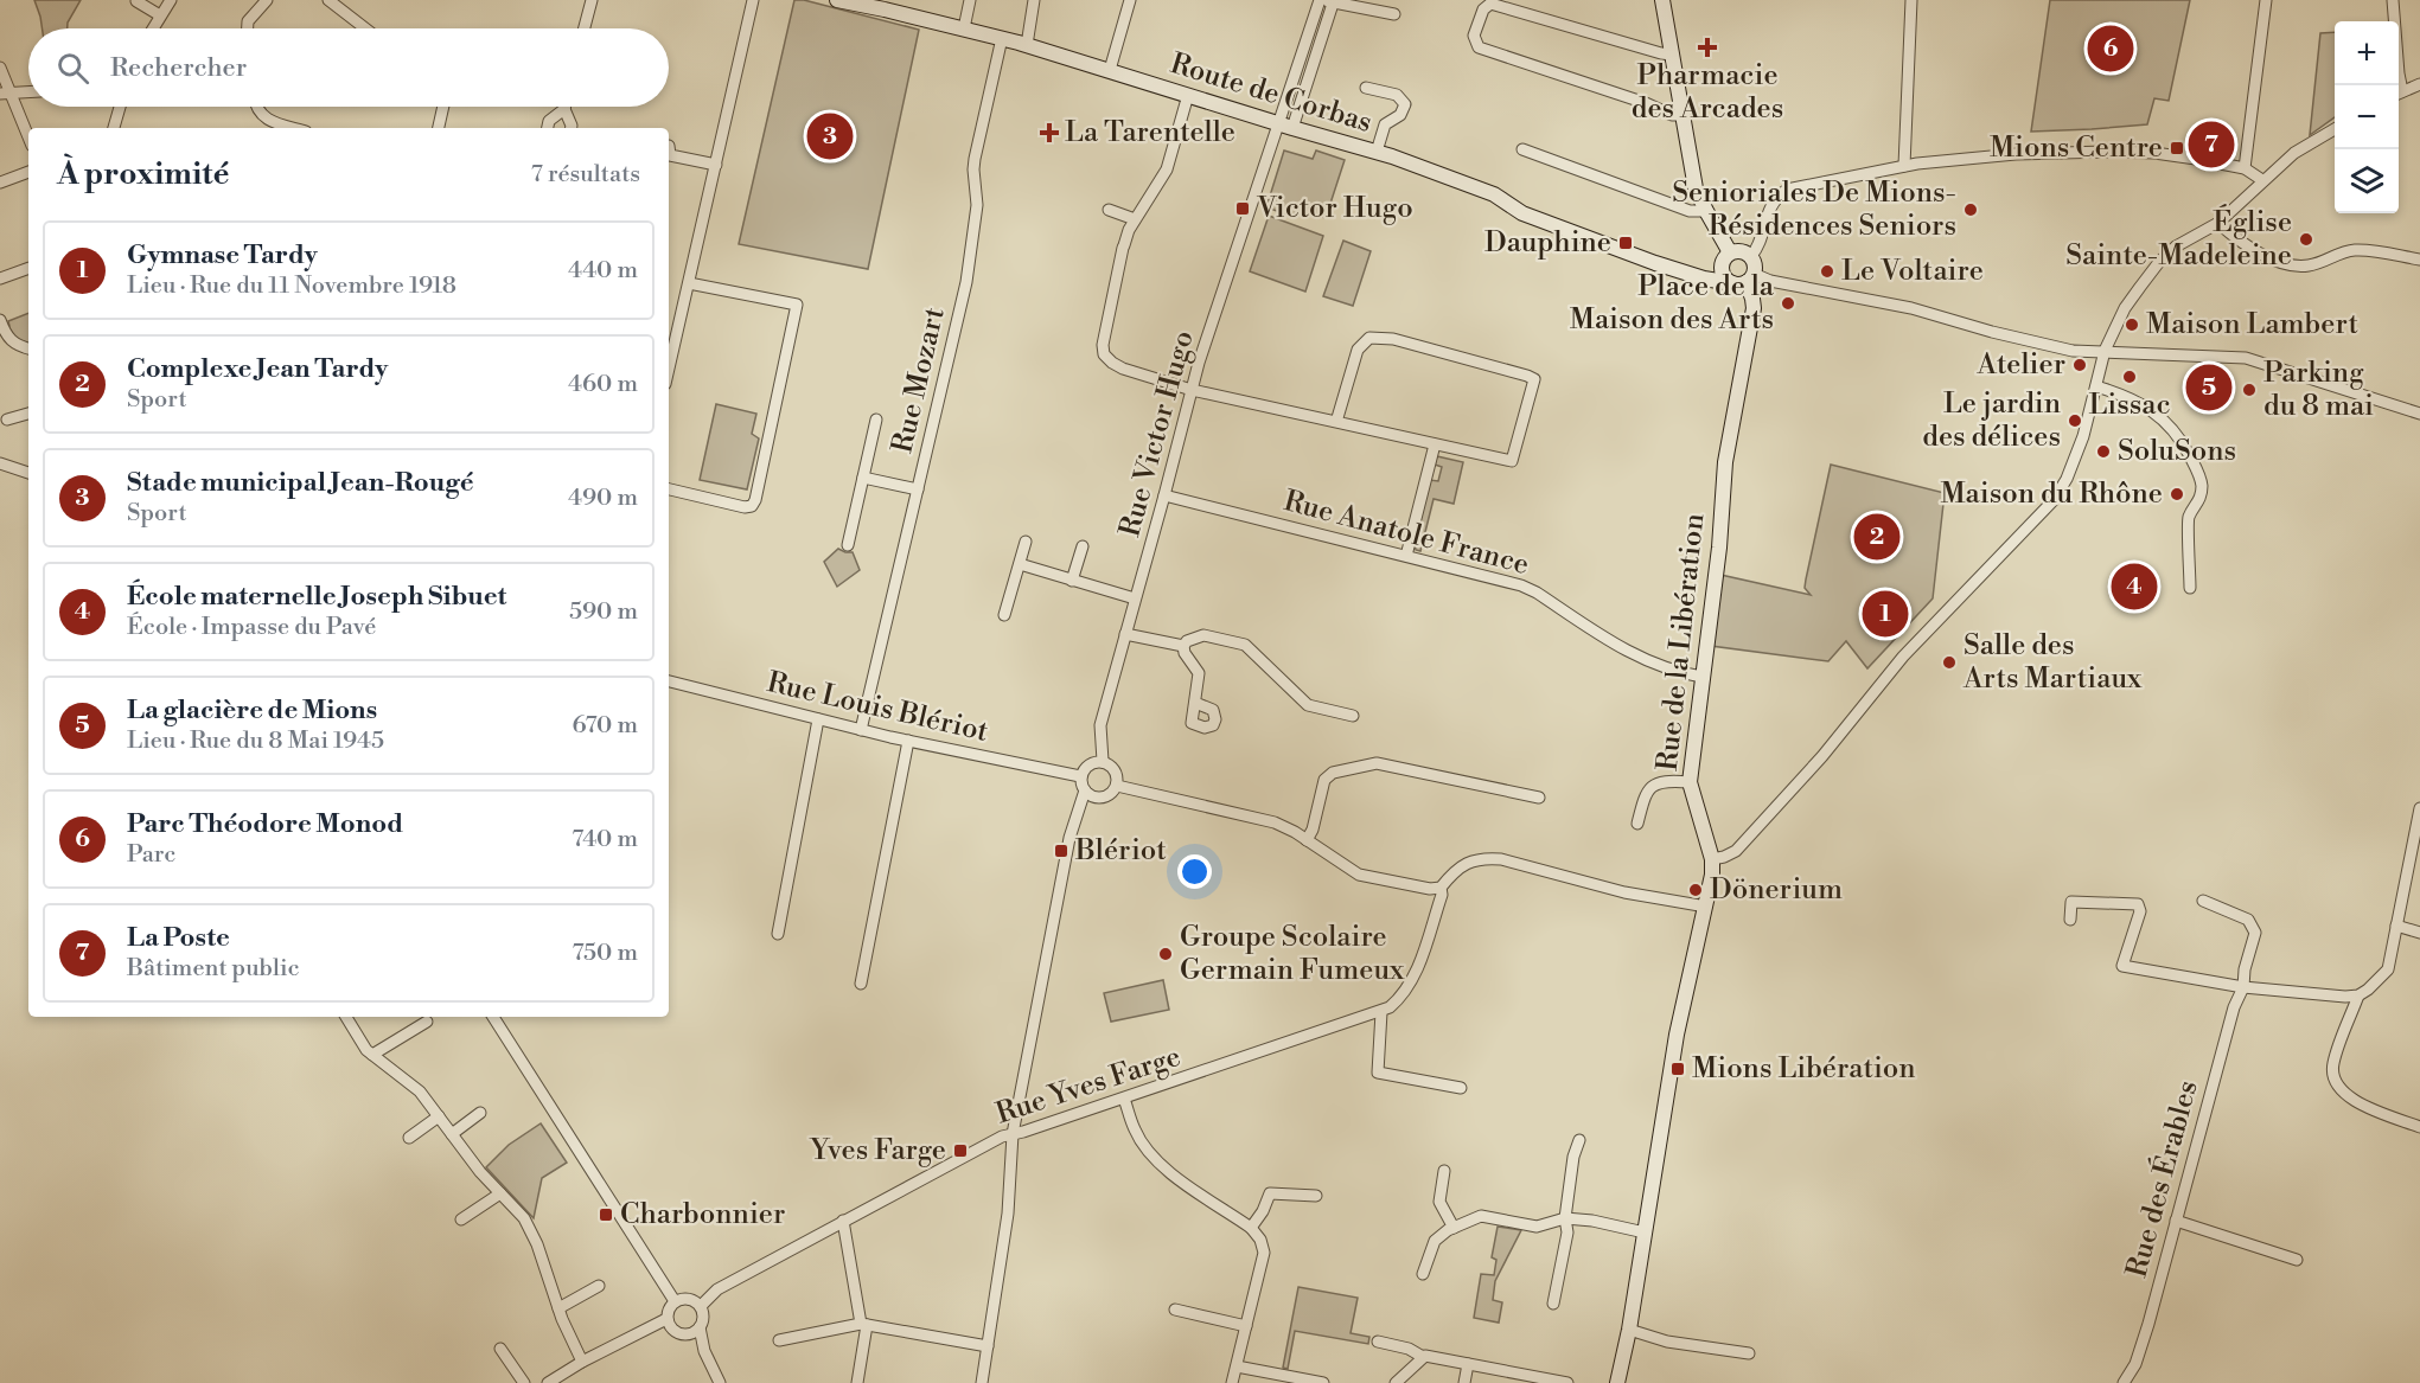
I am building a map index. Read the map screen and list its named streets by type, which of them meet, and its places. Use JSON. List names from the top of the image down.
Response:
{
  "streets": {
    "main road": ["Route de Corbas", "Rue de la Libération"],
    "street": [
      "Rue Mozart",
      "Rue Victor Hugo",
      "Rue Anatole France",
      "Rue Louis Blériot",
      "Rue Yves Farge",
      "Rue des Érables"
    ]
  },
  "crossings": [
    ["Route de Corbas", "Rue Mozart"],
    ["Route de Corbas", "Rue Victor Hugo"],
    ["Route de Corbas", "Rue de la Libération"],
    ["Rue Mozart", "Rue Louis Blériot"],
    ["Rue Victor Hugo", "Rue Anatole France"],
    ["Rue Victor Hugo", "Rue Louis Blériot"],
    ["Rue Anatole France", "Rue de la Libération"]
  ],
  "places": {
    "health": ["Pharmacie des Arcades", "La Tarentelle"],
    "transit": [
      "Mions Centre",
      "Victor Hugo",
      "Dauphine",
      "Blériot",
      "Mions Libération",
      "Yves Farge",
      "Charbonnier"
    ],
    "other": [
      "Senioriales De Mions- Résidences Seniors",
      "Église Sainte-Madeleine",
      "Le Voltaire",
      "Place de la Maison des Arts",
      "Maison Lambert",
      "Atelier",
      "Lissac",
      "Parking du 8 mai",
      "Le jardin des délices",
      "SoluSons",
      "Maison du Rhône",
      "Salle des Arts Martiaux",
      "Dönerium",
      "Groupe Scolaire Germain Fumeux"
    ]
  },
  "page": {
    "map_buttons": ["+", "−"],
    "pins": [
      "6",
      "3",
      "7",
      "5",
      "2",
      "4",
      "1"
    ],
    "search": "Rechercher",
    "heading": ["À proximité", "7 résultats"],
    "list": [
      {
        "mark": "1",
        "name": "Gymnase Tardy",
        "note": "Lieu · Rue du 11 Novembre 1918",
        "value": "440 m"
      },
      {
        "mark": "2",
        "name": "Complexe Jean Tardy",
        "note": "Sport",
        "value": "460 m"
      },
      {
        "mark": "3",
        "name": "Stade municipal Jean-Rougé",
        "note": "Sport",
        "value": "490 m"
      },
      {
        "mark": "4",
        "name": "École maternelle Joseph Sibuet",
        "note": "École · Impasse du Pavé",
        "value": "590 m"
      },
      {
        "mark": "5",
        "name": "La glacière de Mions",
        "note": "Lieu · Rue du 8 Mai 1945",
        "value": "670 m"
      },
      {
        "mark": "6",
        "name": "Parc Théodore Monod",
        "note": "Parc",
        "value": "740 m"
      },
      {
        "mark": "7",
        "name": "La Poste",
        "note": "Bâtiment public",
        "value": "750 m"
      }
    ]
  }
}
